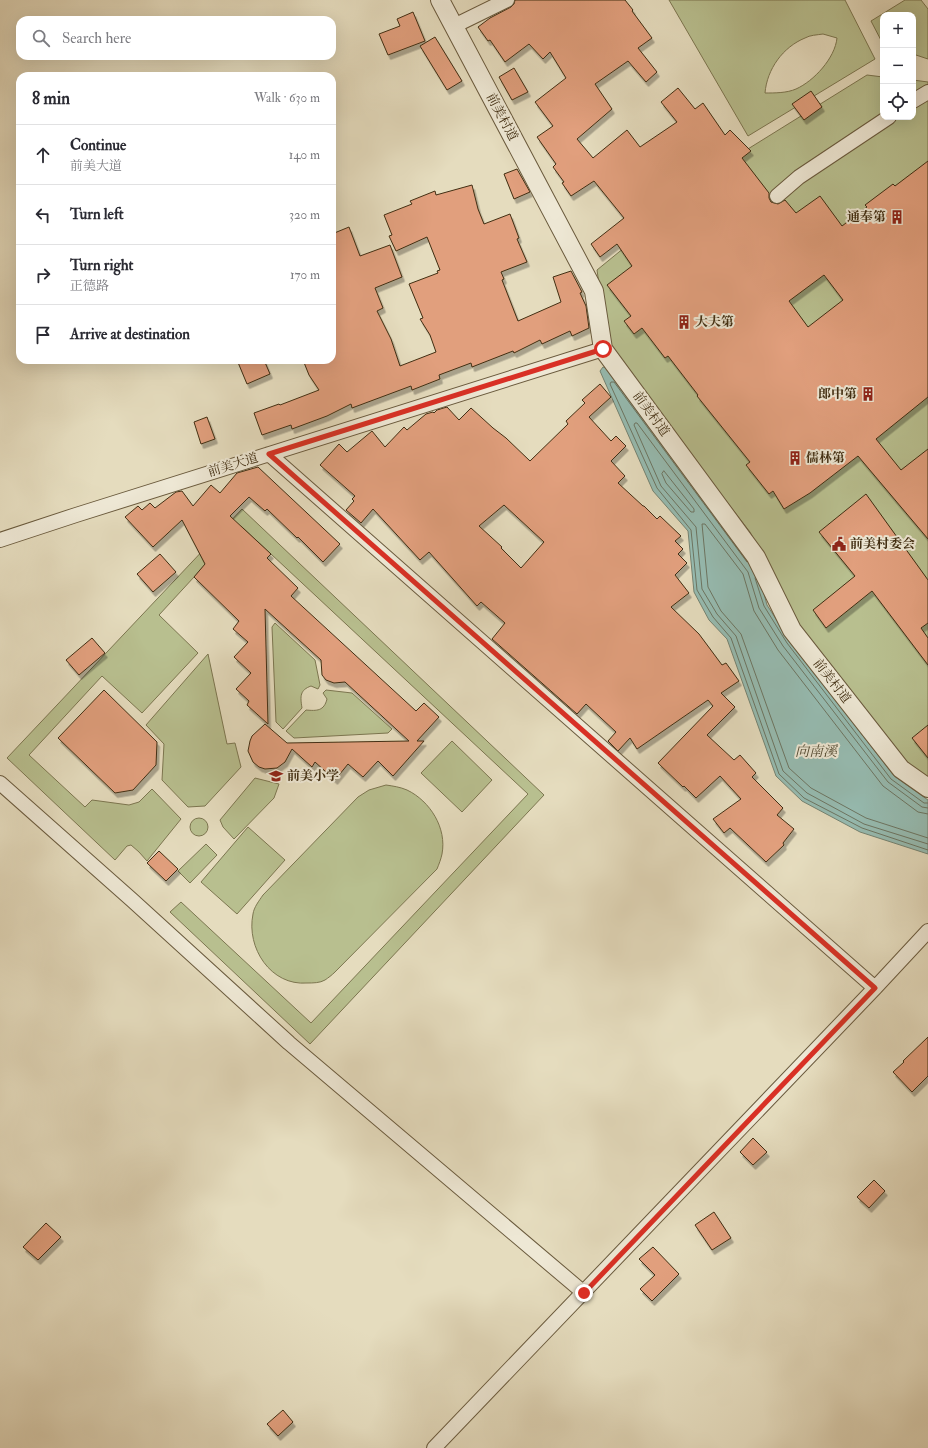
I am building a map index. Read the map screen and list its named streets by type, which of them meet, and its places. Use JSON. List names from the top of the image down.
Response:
{
  "streets": {
    "street": ["前美村道", "前美大道"]
  },
  "crossings": [
    ["前美村道", "前美大道"]
  ],
  "water": ["向南溪"],
  "places": {
    "building": [
      "通奉第",
      "大夫第",
      "郎中第",
      "儒林第"
    ],
    "public building": ["前美村委会"],
    "school or university": ["前美小学"]
  },
  "page": {
    "map_buttons": ["+", "−"],
    "search": "Search here",
    "heading": ["8 min", "Walk · 630 m"],
    "list": [
      ["Continue", "前美大道", "140 m"],
      ["Turn left", "320 m"],
      ["Turn right", "正德路", "170 m"],
      "Arrive at destination"
    ]
  }
}
